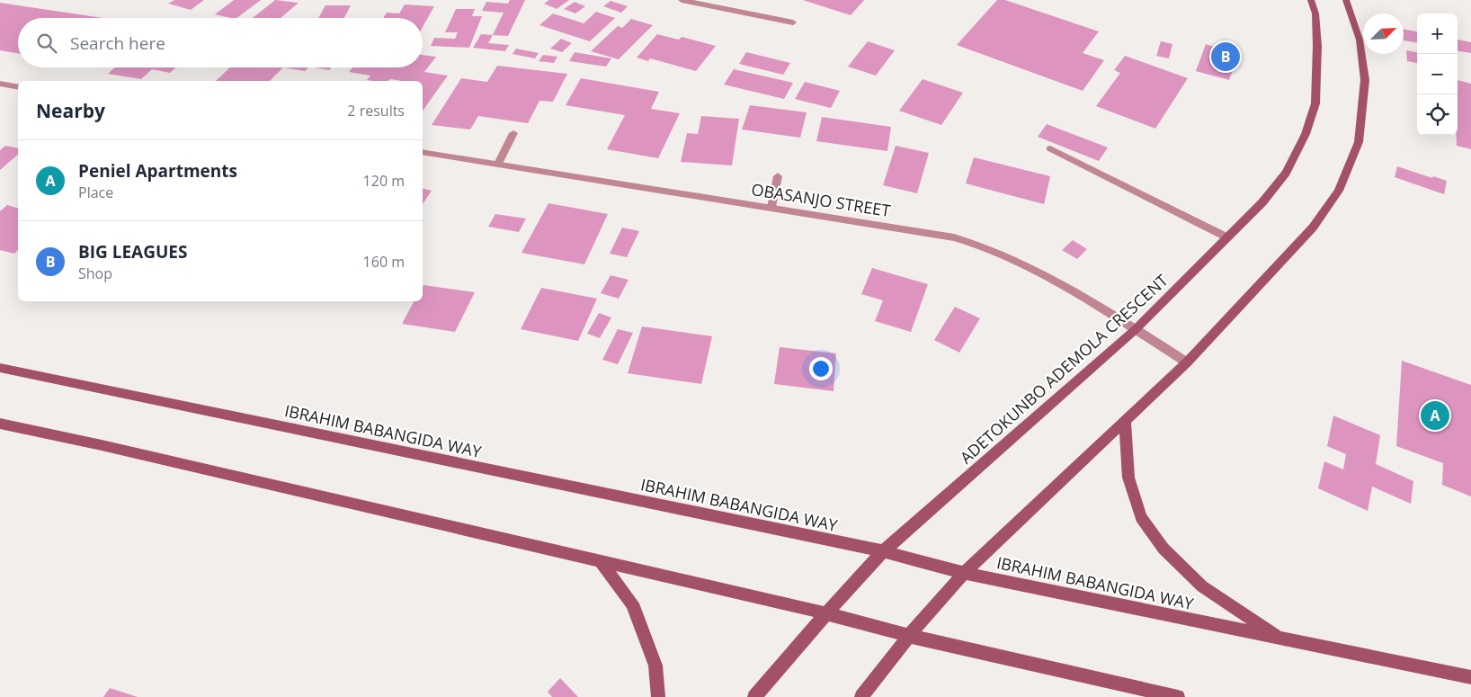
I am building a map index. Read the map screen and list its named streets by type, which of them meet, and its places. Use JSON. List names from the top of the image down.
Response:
{
  "streets": {
    "main road": ["ADETOKUNBO ADEMOLA CRESCENT", "IBRAHIM BABANGIDA WAY"],
    "street": ["OBASANJO STREET"]
  },
  "crossings": [
    ["OBASANJO STREET", "ADETOKUNBO ADEMOLA CRESCENT"],
    ["ADETOKUNBO ADEMOLA CRESCENT", "IBRAHIM BABANGIDA WAY"]
  ],
  "north": "top right",
  "page": {
    "map_buttons": ["+", "−"],
    "search": "Search here",
    "pins": ["B", "A"],
    "heading": ["Nearby", "2 results"],
    "list": [
      {
        "mark": "A",
        "name": "Peniel Apartments",
        "note": "Place",
        "value": "120 m"
      },
      {
        "mark": "B",
        "name": "BIG LEAGUES",
        "note": "Shop",
        "value": "160 m"
      }
    ]
  }
}
